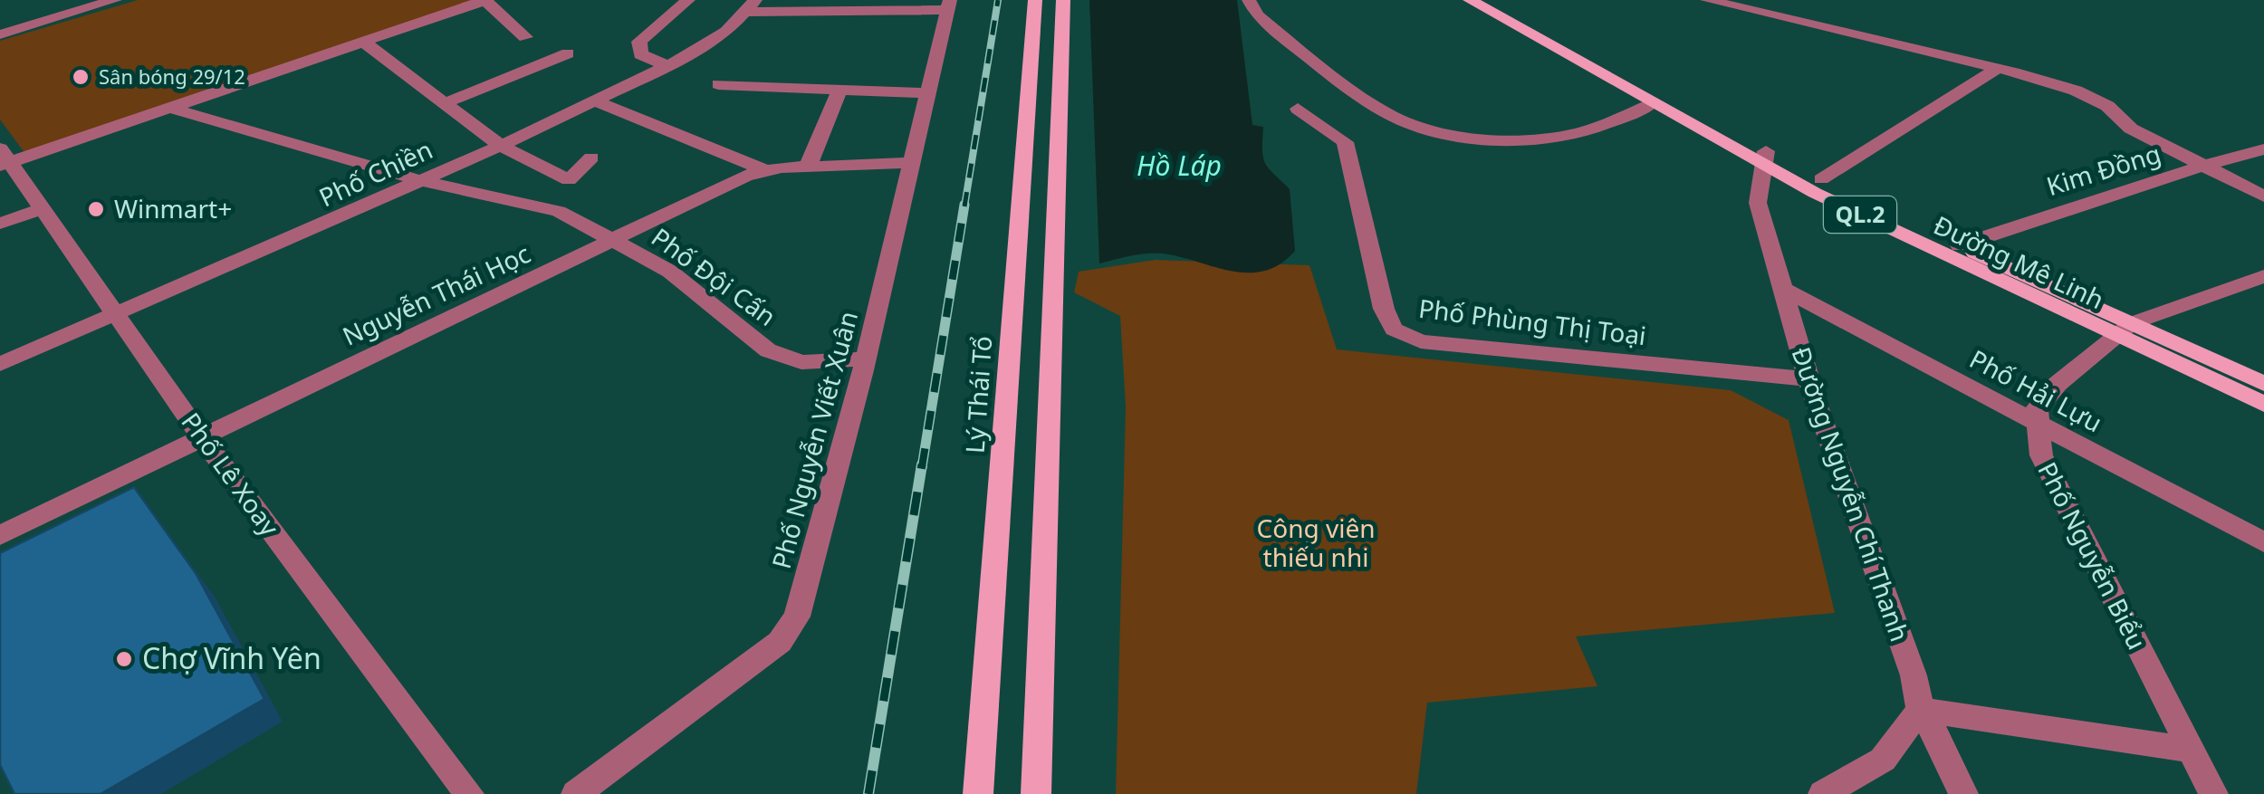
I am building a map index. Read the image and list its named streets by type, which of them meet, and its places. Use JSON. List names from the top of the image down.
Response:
{
  "streets": {
    "main road": ["QL.2", "Đường Mê Linh", "Lý Thái Tổ"],
    "street": [
      "Kim Đồng",
      "Phố Chiền",
      "Phố Đội Cấn",
      "Nguyễn Thái Học",
      "Phố Phùng Thị Toại",
      "Phố Hải Lựu",
      "Phố Nguyễn Viết Xuân",
      "Phố Lê Xoay",
      "Đường Nguyễn Chí Thanh",
      "Phố Nguyễn Biểu"
    ]
  },
  "crossings": [
    ["Kim Đồng", "Đường Mê Linh"],
    ["Phố Chiền", "Phố Đội Cấn"],
    ["Phố Chiền", "Phố Lê Xoay"],
    ["Đường Mê Linh", "Đường Nguyễn Chí Thanh"],
    ["Phố Đội Cấn", "Nguyễn Thái Học"],
    ["Phố Đội Cấn", "Phố Nguyễn Viết Xuân"],
    ["Nguyễn Thái Học", "Phố Nguyễn Viết Xuân"],
    ["Nguyễn Thái Học", "Phố Lê Xoay"],
    ["Phố Phùng Thị Toại", "Đường Nguyễn Chí Thanh"],
    ["Phố Hải Lựu", "Đường Nguyễn Chí Thanh"],
    ["Phố Hải Lựu", "Phố Nguyễn Biểu"]
  ],
  "water": ["Hồ Láp"],
  "parks": ["Công viên thiếu nhi"],
  "places": ["Sân bóng 29/12", "Winmart+", "Chợ Vĩnh Yên"]
}
